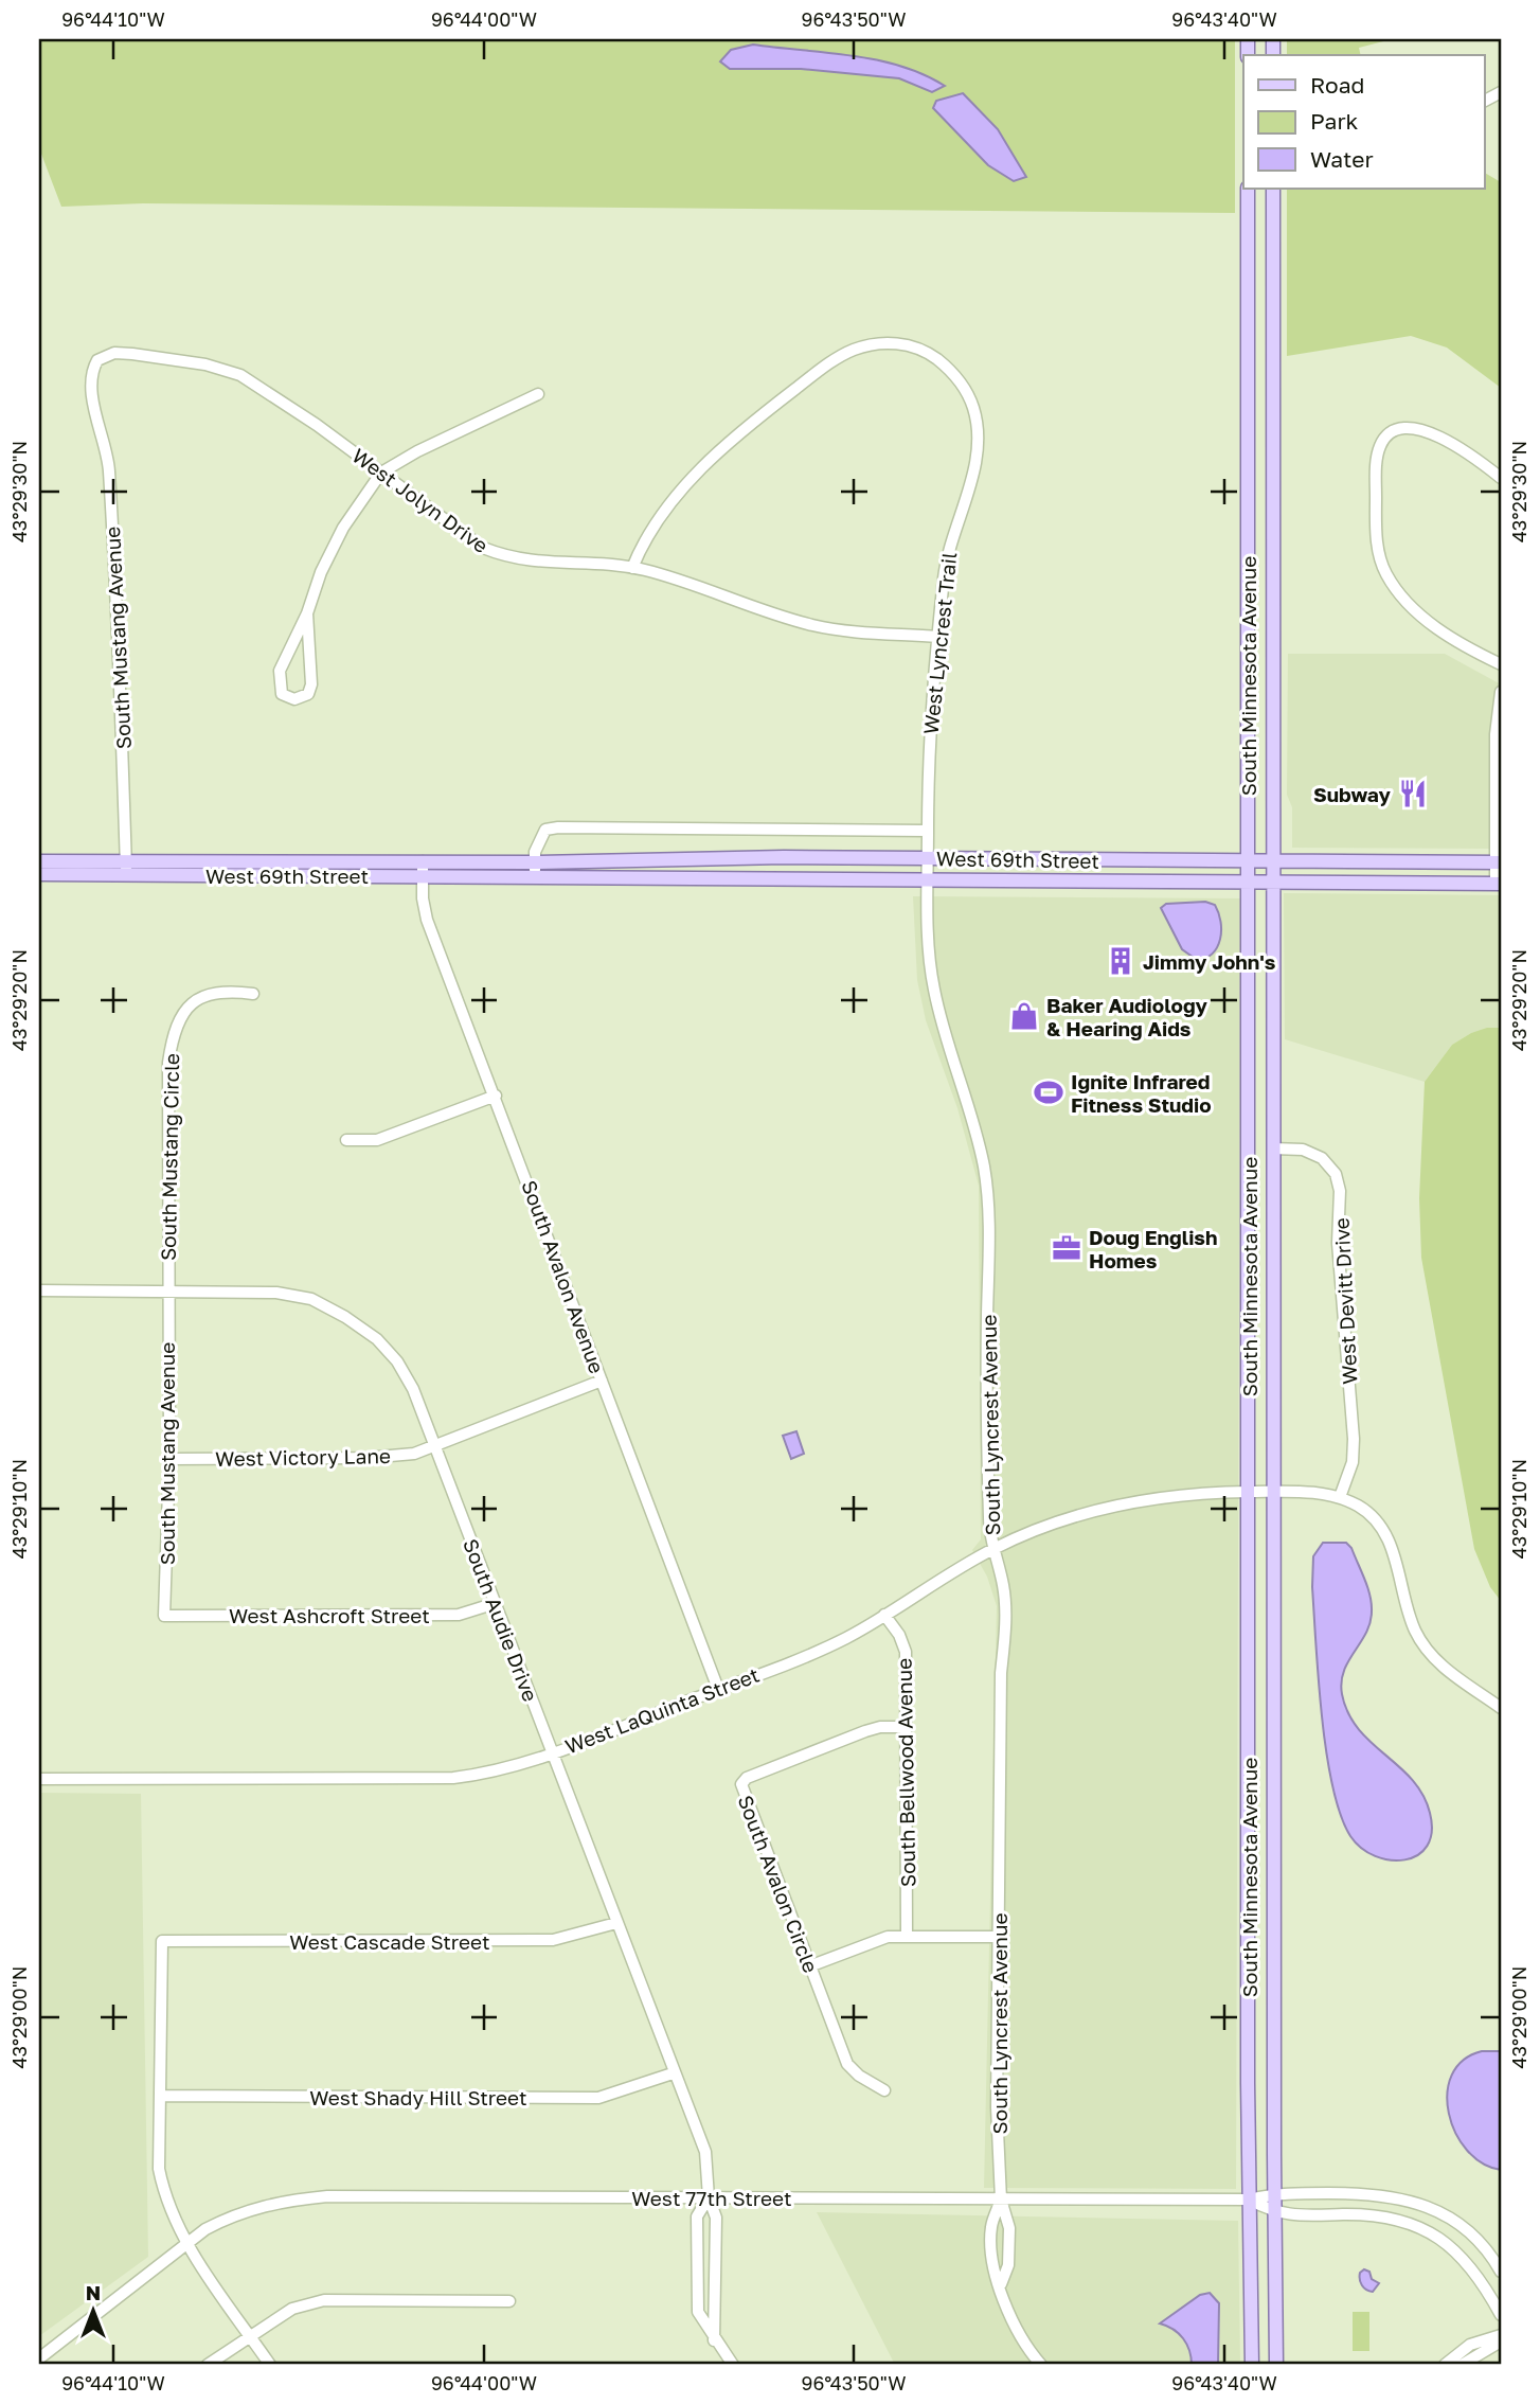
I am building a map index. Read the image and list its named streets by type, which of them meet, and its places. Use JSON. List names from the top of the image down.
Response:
{
  "streets": {
    "main road": ["South Minnesota Avenue", "West 69th Street"],
    "street": [
      "West Jolyn Drive",
      "South Mustang Avenue",
      "West Lyncrest Trail",
      "South Mustang Circle",
      "South Avalon Avenue",
      "West Devitt Drive",
      "South Lyncrest Avenue",
      "West Victory Lane",
      "West Ashcroft Street",
      "South Audie Drive",
      "West LaQuinta Street",
      "South Bellwood Avenue",
      "South Avalon Circle",
      "West Cascade Street",
      "West Shady Hill Street",
      "West 77th Street"
    ]
  },
  "crossings": [
    ["West Jolyn Drive", "South Mustang Avenue"],
    ["West Jolyn Drive", "West Lyncrest Trail"],
    ["South Mustang Avenue", "West 69th Street"],
    ["South Mustang Avenue", "South Mustang Circle"],
    ["South Mustang Avenue", "West Victory Lane"],
    ["South Mustang Avenue", "West Ashcroft Street"],
    ["South Mustang Avenue", "South Audie Drive"],
    ["West Lyncrest Trail", "West 69th Street"],
    ["West Lyncrest Trail", "South Lyncrest Avenue"],
    ["South Minnesota Avenue", "West 69th Street"],
    ["South Minnesota Avenue", "West Devitt Drive"],
    ["South Minnesota Avenue", "West LaQuinta Street"],
    ["South Minnesota Avenue", "West 77th Street"],
    ["West 69th Street", "South Avalon Avenue"],
    ["West 69th Street", "South Lyncrest Avenue"],
    ["South Mustang Circle", "South Audie Drive"],
    ["South Avalon Avenue", "West Victory Lane"],
    ["South Avalon Avenue", "West LaQuinta Street"],
    ["West Devitt Drive", "West LaQuinta Street"],
    ["South Lyncrest Avenue", "West LaQuinta Street"],
    ["South Lyncrest Avenue", "West 77th Street"],
    ["West Victory Lane", "South Audie Drive"],
    ["West Ashcroft Street", "South Audie Drive"],
    ["South Audie Drive", "West LaQuinta Street"],
    ["South Audie Drive", "West Cascade Street"],
    ["South Audie Drive", "West Shady Hill Street"],
    ["South Audie Drive", "West 77th Street"],
    ["West LaQuinta Street", "South Bellwood Avenue"],
    ["South Bellwood Avenue", "South Avalon Circle"],
    ["West Cascade Street", "West Shady Hill Street"]
  ],
  "places": {
    "restaurant": ["Subway"],
    "building": ["Jimmy John's"],
    "shop": ["Baker Audiology & Hearing Aids"],
    "sports": ["Ignite Infrared Fitness Studio"],
    "office": ["Doug English Homes"]
  },
  "legend": ["Road", "Park", "Water"],
  "north": "top",
  "coordinates": [
    "96°44'10\"W",
    "96°44'00\"W",
    "96°43'50\"W",
    "96°43'40\"W",
    "43°29'30\"N",
    "43°29'20\"N",
    "43°29'10\"N",
    "43°29'00\"N"
  ]
}
